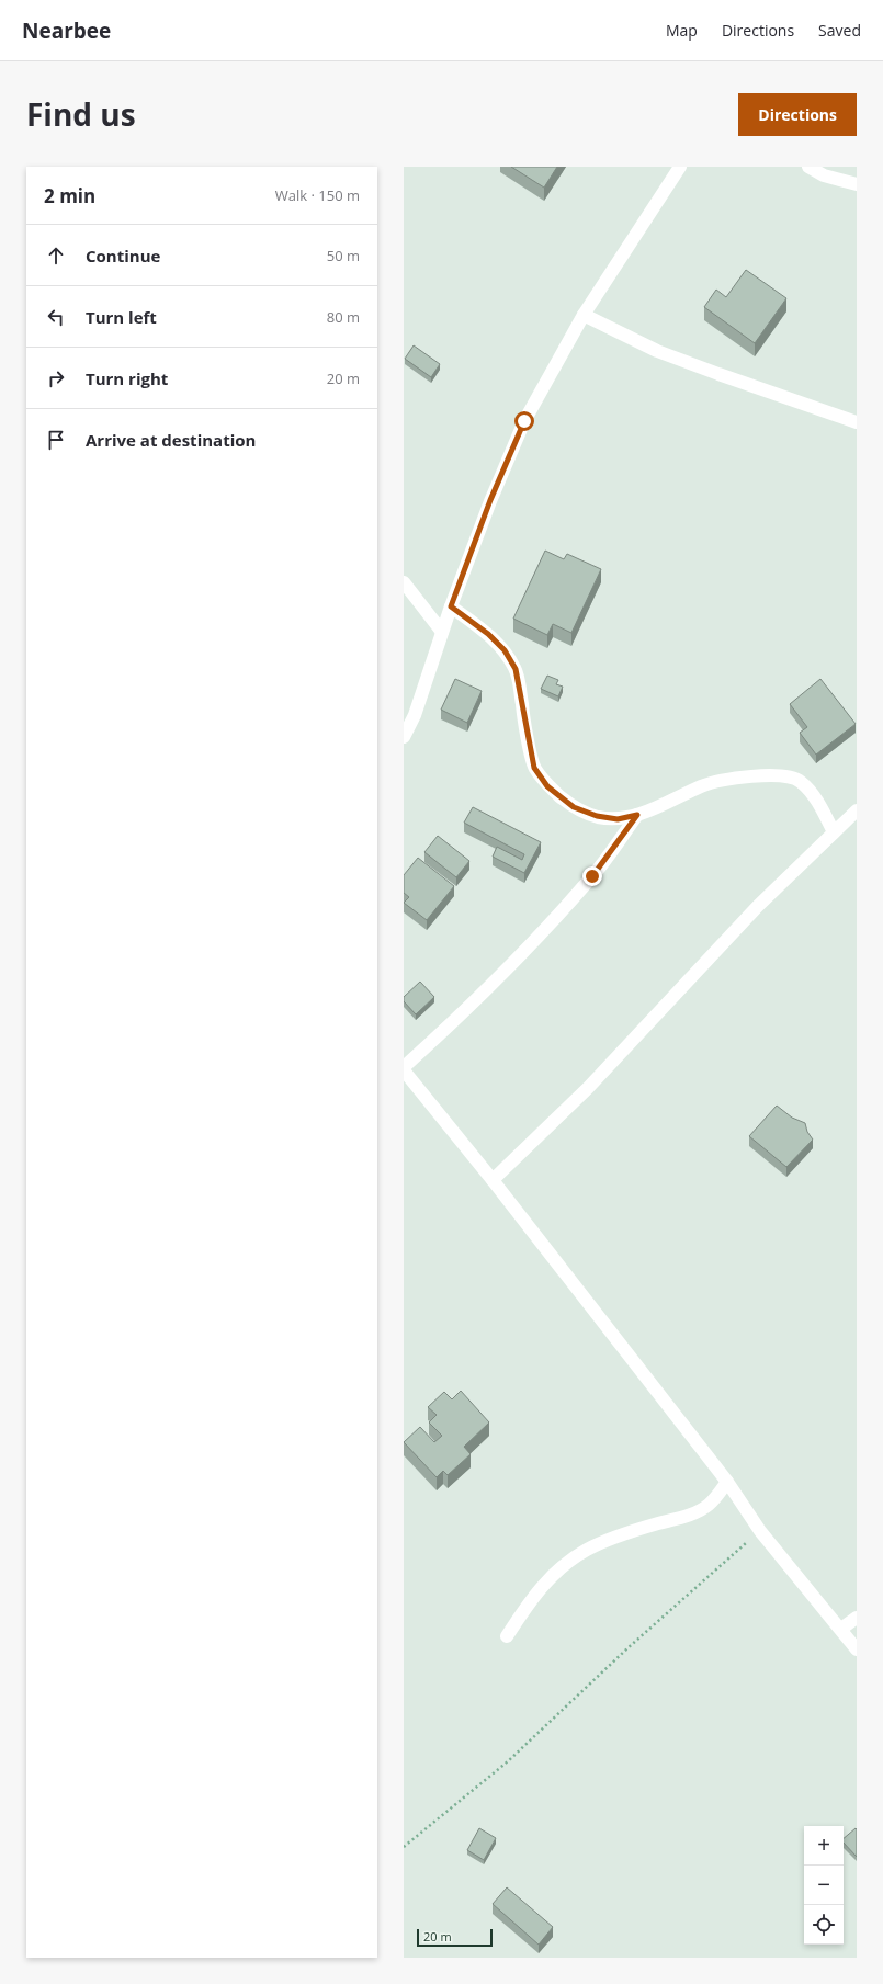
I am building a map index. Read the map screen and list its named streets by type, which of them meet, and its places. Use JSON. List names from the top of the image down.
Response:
{
  "scale_bar": "20 m",
  "page": {
    "header": "Nearbee",
    "nav": ["Map", "Directions", "Saved"],
    "title": "Find us",
    "buttons": "Directions",
    "heading": ["2 min", "Walk · 150 m"],
    "list": [
      ["Continue", "50 m"],
      ["Turn left", "80 m"],
      ["Turn right", "20 m"],
      "Arrive at destination"
    ],
    "map_buttons": ["+", "−"],
    "scale": "20 m"
  }
}
